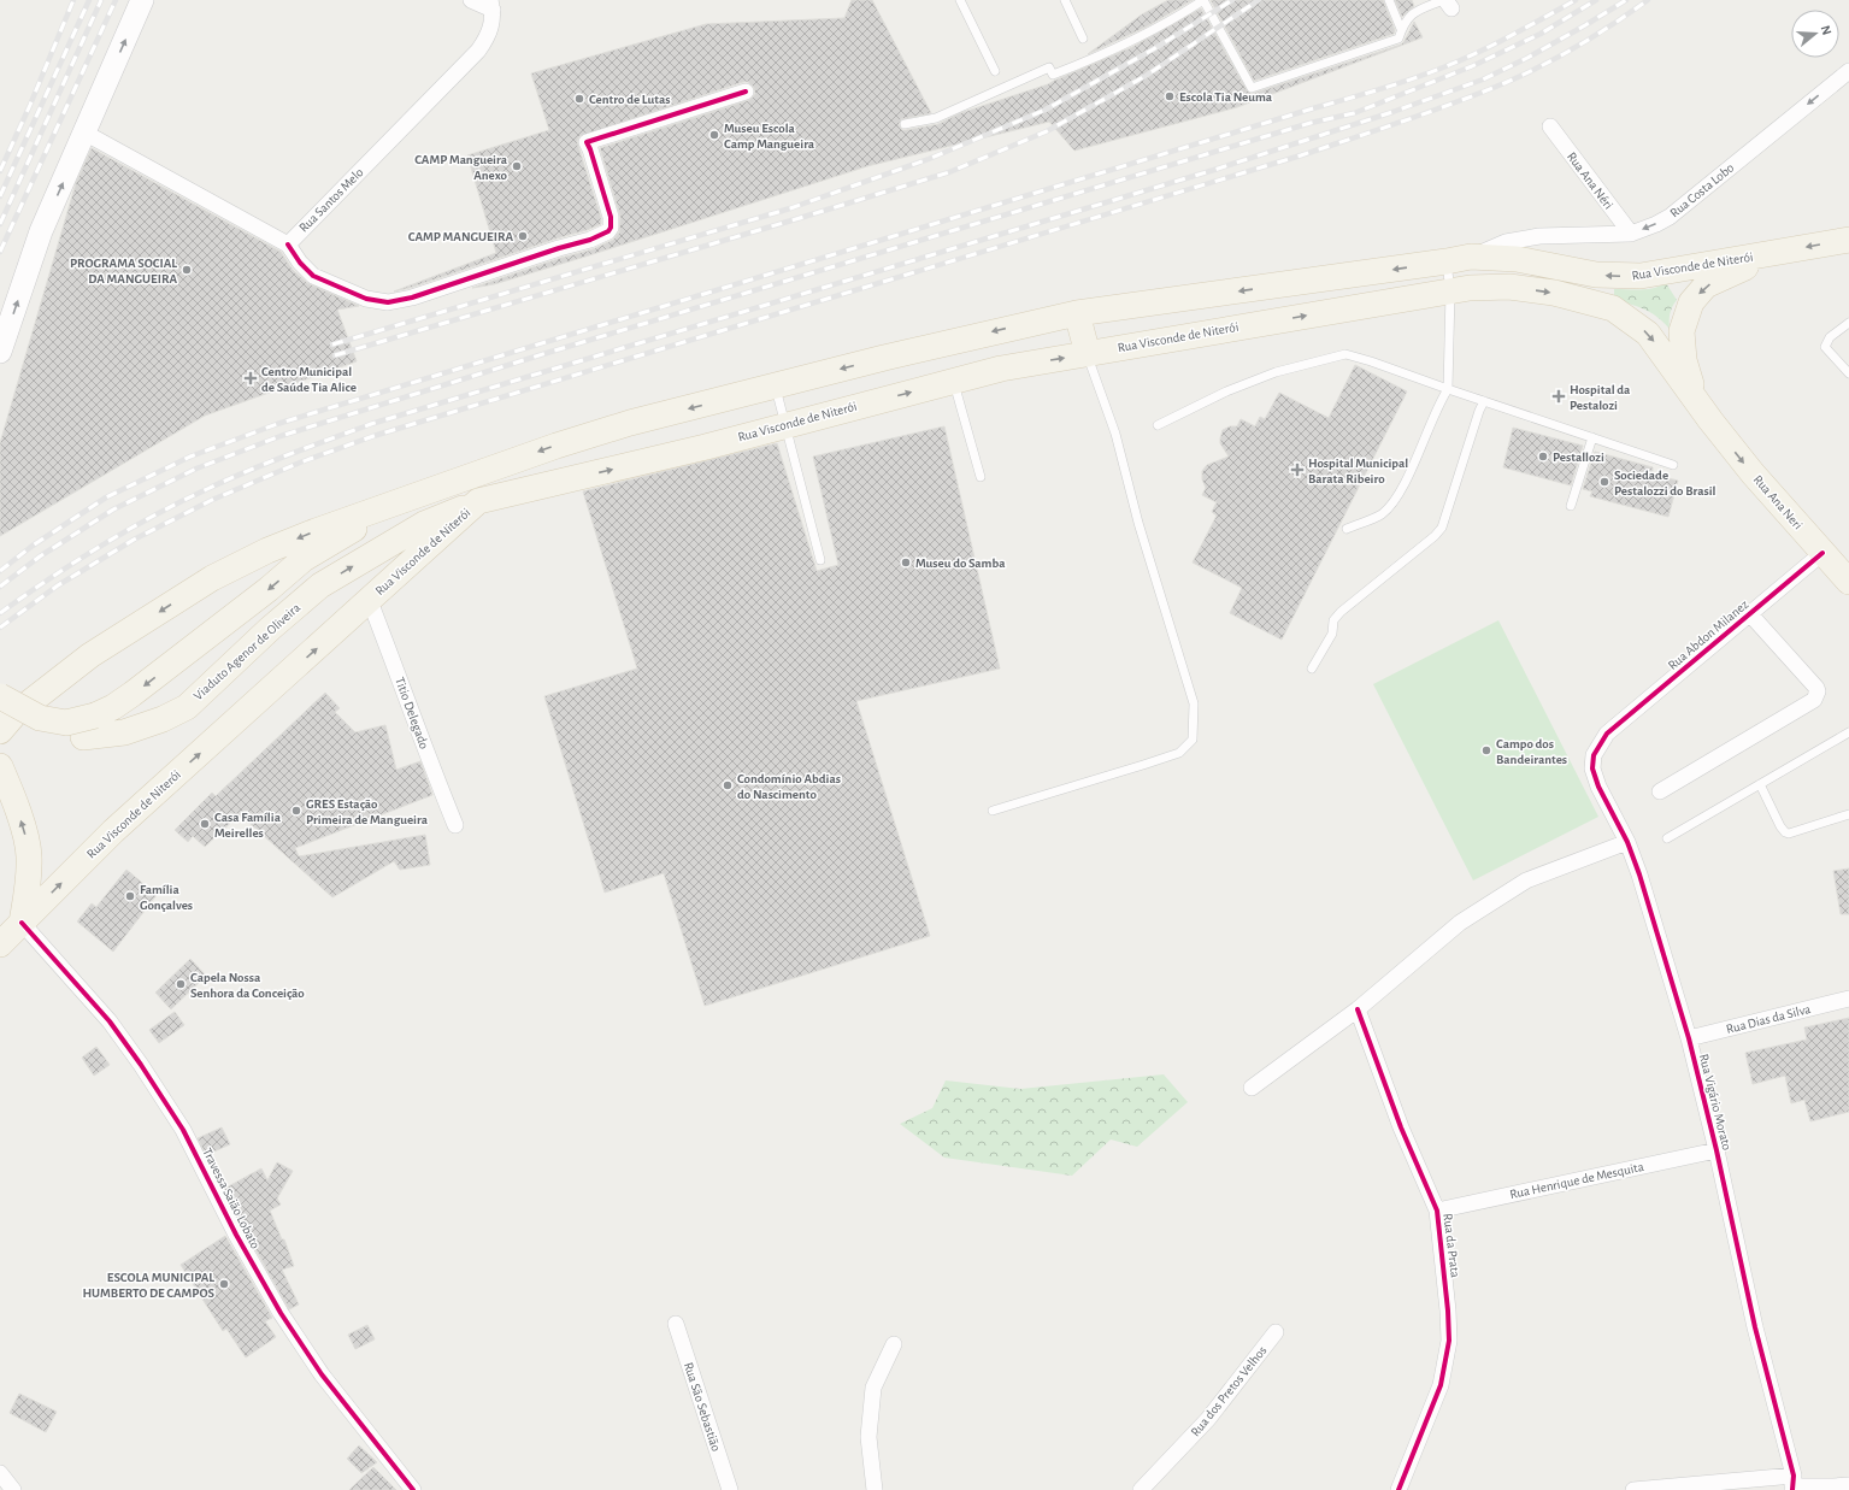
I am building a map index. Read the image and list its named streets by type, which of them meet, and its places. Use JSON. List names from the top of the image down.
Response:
{
  "streets": {
    "main road": ["Rua Visconde de Niterói", "Rua Ana Neri", "Viaduto Agenor de Oliveira"],
    "street": [
      "Rua Ana Néri",
      "Rua Costa Lobo",
      "Rua Santos Melo",
      "Rua Abdon Milanez",
      "Titio Delegado",
      "Rua Dias da Silva",
      "Rua Vigário Morato",
      "Rua Henrique de Mesquita",
      "Travessa Saião Lobato",
      "Rua da Prata",
      "Rua dos Pretos Velhos",
      "Rua São Sebastião"
    ]
  },
  "crossings": [
    ["Rua Ana Néri", "Rua Costa Lobo"],
    ["Rua Costa Lobo", "Rua Visconde de Niterói"],
    ["Rua Visconde de Niterói", "Rua Ana Neri"],
    ["Rua Visconde de Niterói", "Viaduto Agenor de Oliveira"],
    ["Rua Visconde de Niterói", "Titio Delegado"],
    ["Rua Visconde de Niterói", "Travessa Saião Lobato"],
    ["Rua Ana Neri", "Rua Abdon Milanez"],
    ["Rua Abdon Milanez", "Rua Vigário Morato"],
    ["Rua Dias da Silva", "Rua Vigário Morato"],
    ["Rua Vigário Morato", "Rua Henrique de Mesquita"],
    ["Rua Henrique de Mesquita", "Rua da Prata"]
  ],
  "one_way": ["Rua Costa Lobo", "Rua Ana Neri"],
  "places": {
    "other": [
      "Escola Tia Neuma",
      "Centro de Lutas",
      "Museu Escola Camp Mangueira",
      "CAMP Mangueira Anexo",
      "CAMP MANGUEIRA",
      "PROGRAMA SOCIAL DA MANGUEIRA",
      "Pestallozi",
      "Sociedade Pestalozzi do Brasil",
      "Museu do Samba",
      "Campo dos Bandeirantes",
      "Condomínio Abdias do Nascimento",
      "GRES Estação Primeira de Mangueira",
      "Casa Família Meirelles",
      "Família Gonçalves",
      "Capela Nossa Senhora da Conceição",
      "ESCOLA MUNICIPAL HUMBERTO DE CAMPOS"
    ],
    "health": ["Centro Municipal de Saúde Tia Alice", "Hospital da Pestalozi", "Hospital Municipal Barata Ribeiro"]
  },
  "north": "right"
}
